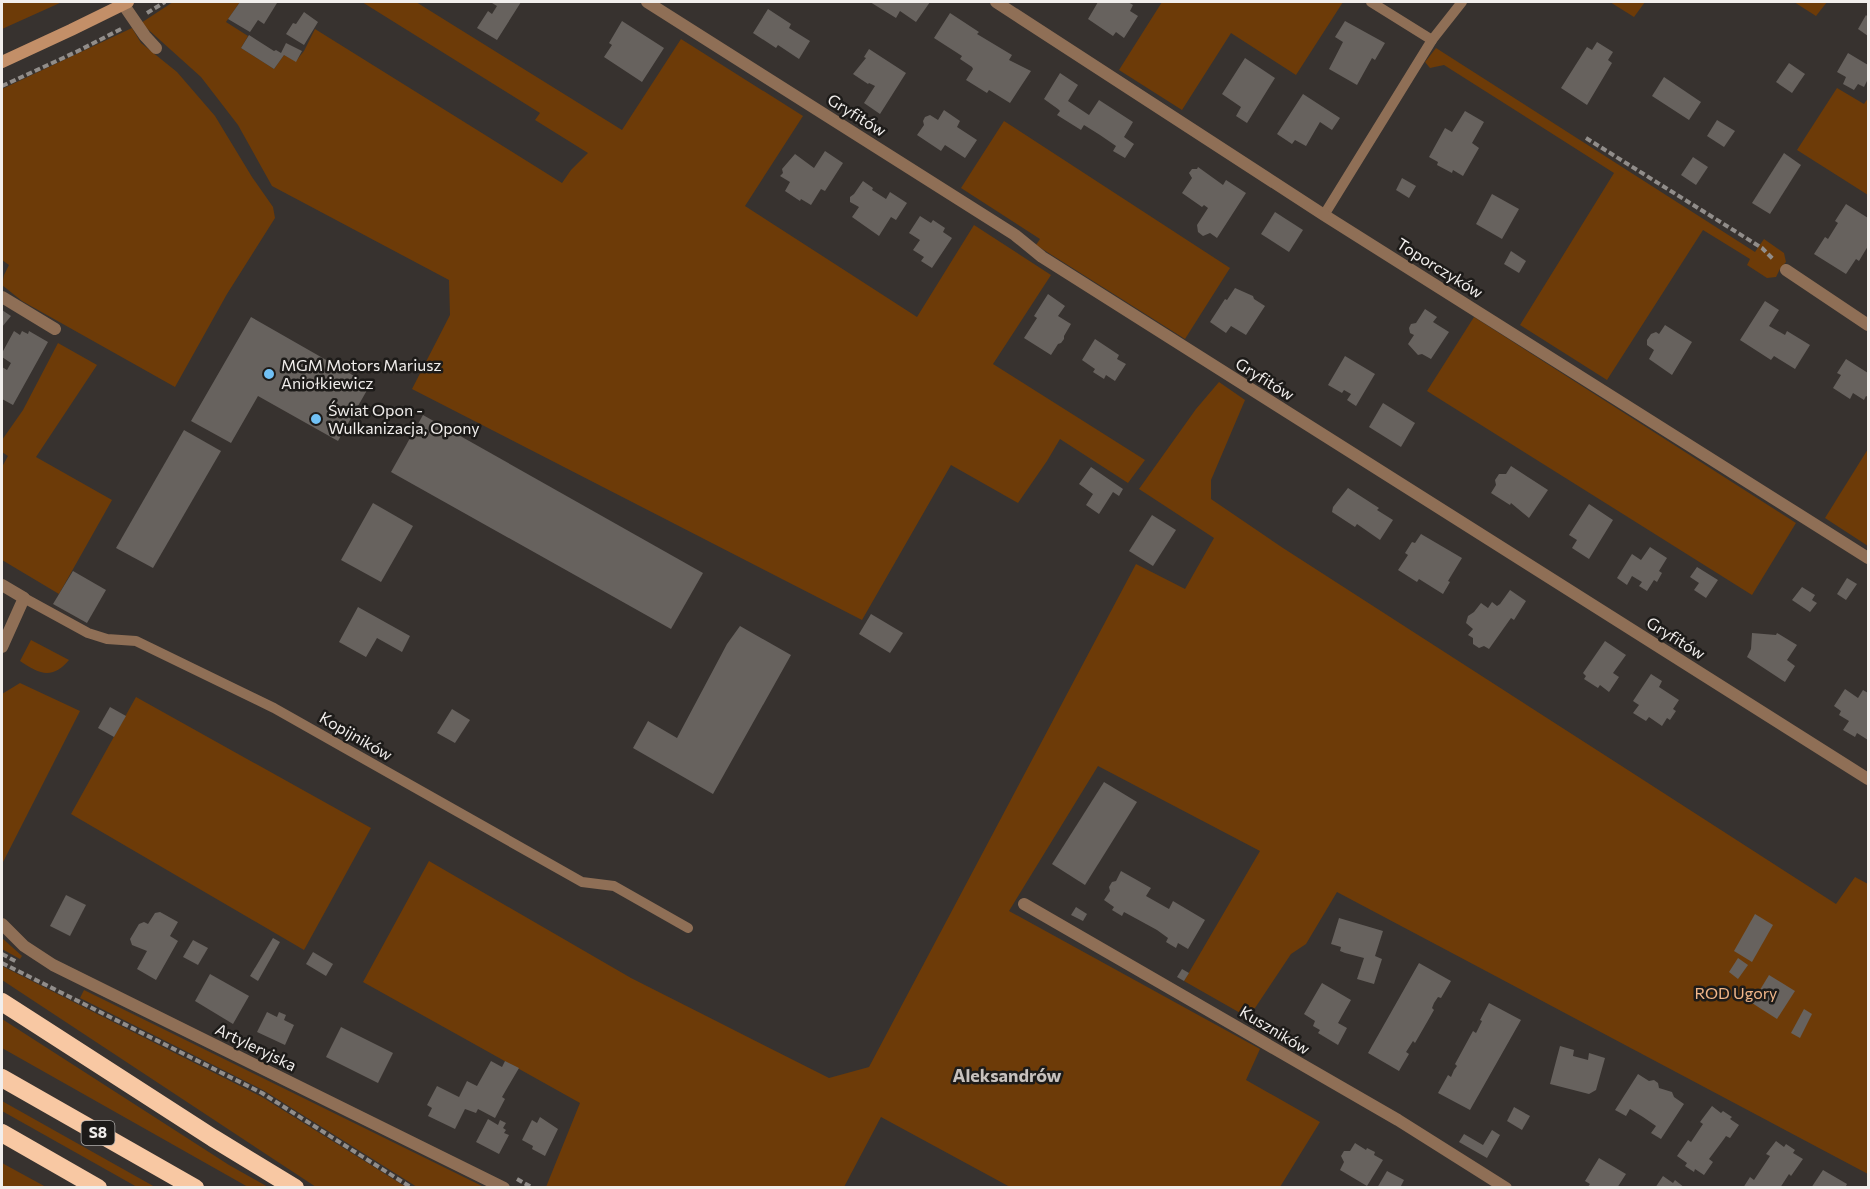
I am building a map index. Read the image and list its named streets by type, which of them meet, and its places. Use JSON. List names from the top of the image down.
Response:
{
  "streets": {
    "highway": ["S8"],
    "street": [
      "Gryfitów",
      "Toporczyków",
      "Kopijników",
      "Kuszników",
      "Artyleryjska"
    ]
  },
  "districts": ["Aleksandrów"],
  "parks": ["ROD Ugory"],
  "places": ["MGM Motors Mariusz Aniołkiewicz", "Świat Opon - Wulkanizacja, Opony"]
}
